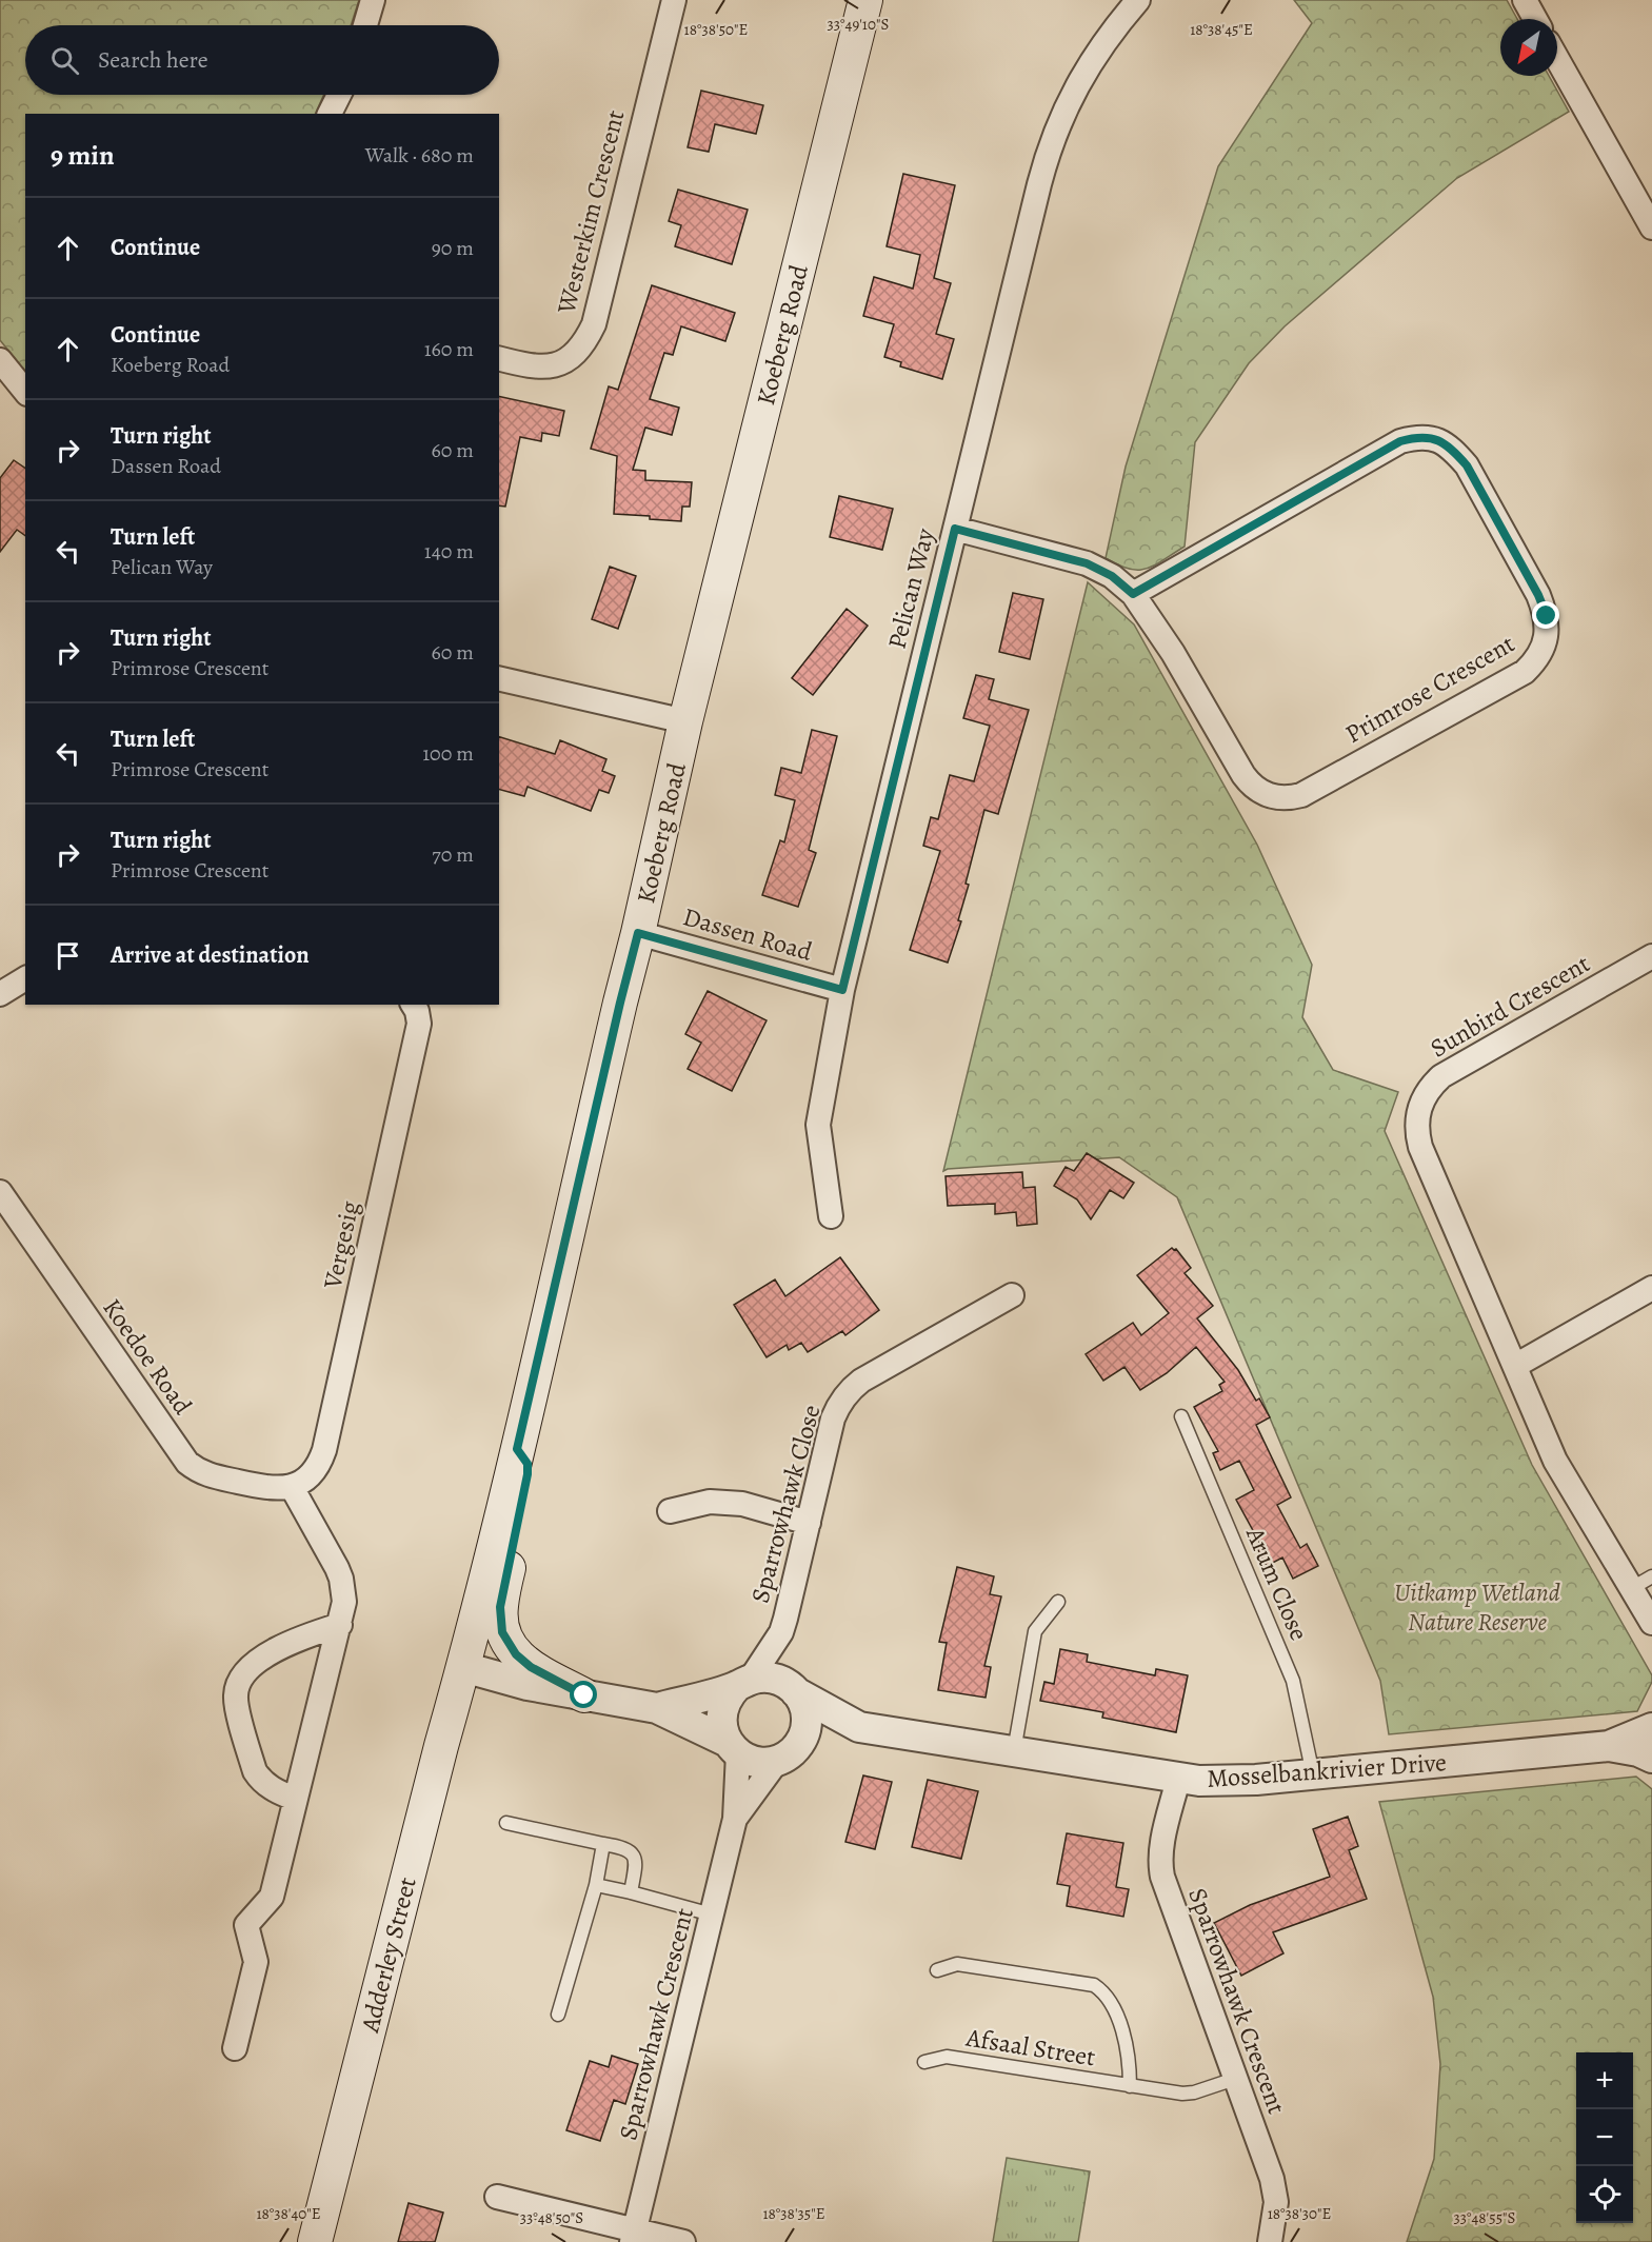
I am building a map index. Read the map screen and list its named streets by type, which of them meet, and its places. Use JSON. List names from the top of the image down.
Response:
{
  "streets": {
    "main road": ["Koeberg Road", "Adderley Street"],
    "street": [
      "Westerkim Crescent",
      "Pelican Way",
      "Primrose Crescent",
      "Dassen Road",
      "Sunbird Crescent",
      "Vergesig",
      "Koedoe Road",
      "Sparrowhawk Close",
      "Mosselbankrivier Drive",
      "Sparrowhawk Crescent"
    ],
    "lane": ["Arum Close", "Afsaal Street"]
  },
  "crossings": [
    ["Koeberg Road", "Dassen Road"],
    ["Koeberg Road", "Mosselbankrivier Drive"],
    ["Koeberg Road", "Adderley Street"],
    ["Pelican Way", "Primrose Crescent"],
    ["Pelican Way", "Dassen Road"],
    ["Vergesig", "Koedoe Road"],
    ["Sparrowhawk Close", "Mosselbankrivier Drive"],
    ["Sparrowhawk Close", "Sparrowhawk Crescent"],
    ["Arum Close", "Mosselbankrivier Drive"],
    ["Mosselbankrivier Drive", "Adderley Street"],
    ["Mosselbankrivier Drive", "Sparrowhawk Crescent"],
    ["Sparrowhawk Crescent", "Afsaal Street"]
  ],
  "parks": ["Uitkamp Wetland Nature Reserve"],
  "north": "bottom left",
  "page": {
    "search": "Search here",
    "heading": ["9 min", "Walk · 680 m"],
    "list": [
      ["Continue", "90 m"],
      ["Continue", "Koeberg Road", "160 m"],
      ["Turn right", "Dassen Road", "60 m"],
      ["Turn left", "Pelican Way", "140 m"],
      ["Turn right", "Primrose Crescent", "60 m"],
      ["Turn left", "Primrose Crescent", "100 m"],
      ["Turn right", "Primrose Crescent", "70 m"],
      "Arrive at destination"
    ],
    "map_buttons": ["+", "−"]
  },
  "coordinates": [
    "33°49'10\"S",
    "18°38'50\"E",
    "18°38'45\"E",
    "18°38'40\"E",
    "18°38'35\"E",
    "18°38'30\"E",
    "33°48'50\"S",
    "33°48'55\"S"
  ]
}
